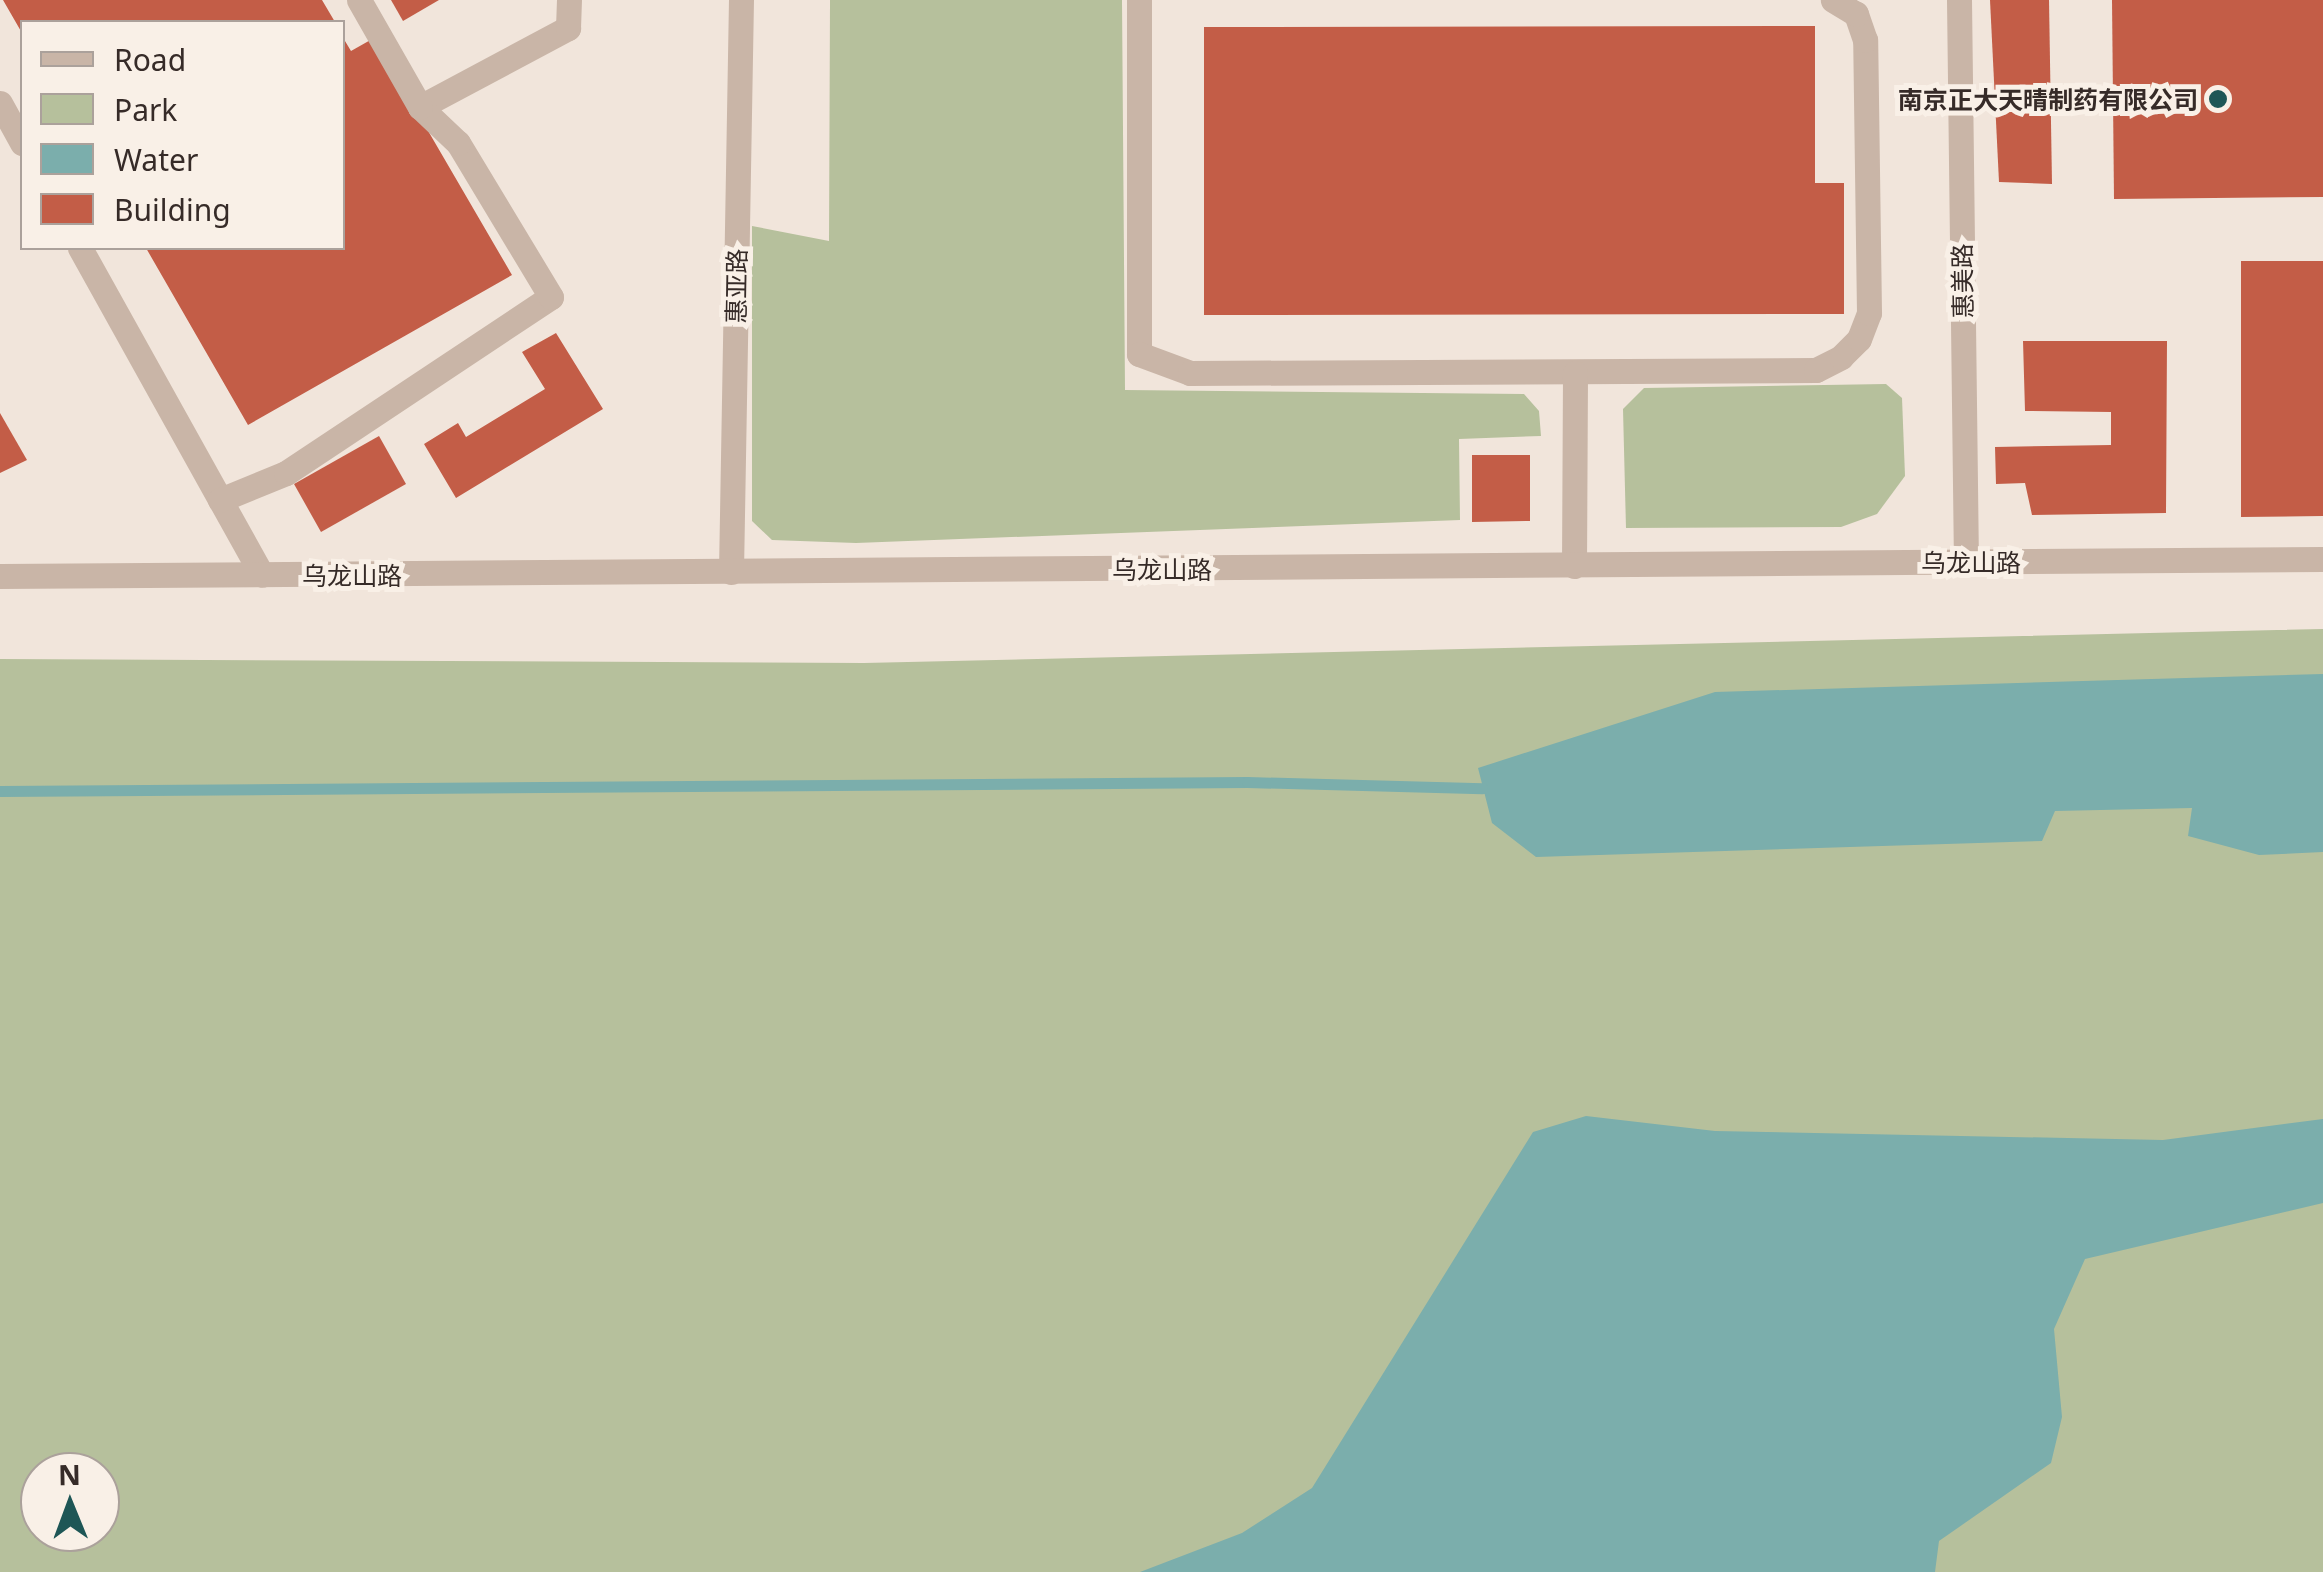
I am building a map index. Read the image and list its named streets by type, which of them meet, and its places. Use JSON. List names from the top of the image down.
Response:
{
  "streets": {
    "street": ["惠美路", "惠亚路", "乌龙山路"]
  },
  "crossings": [
    ["惠美路", "乌龙山路"],
    ["惠亚路", "乌龙山路"]
  ],
  "places": ["南京正大天晴制药有限公司"],
  "legend": [
    "Road",
    "Park",
    "Water",
    "Building"
  ],
  "north": "top"
}
